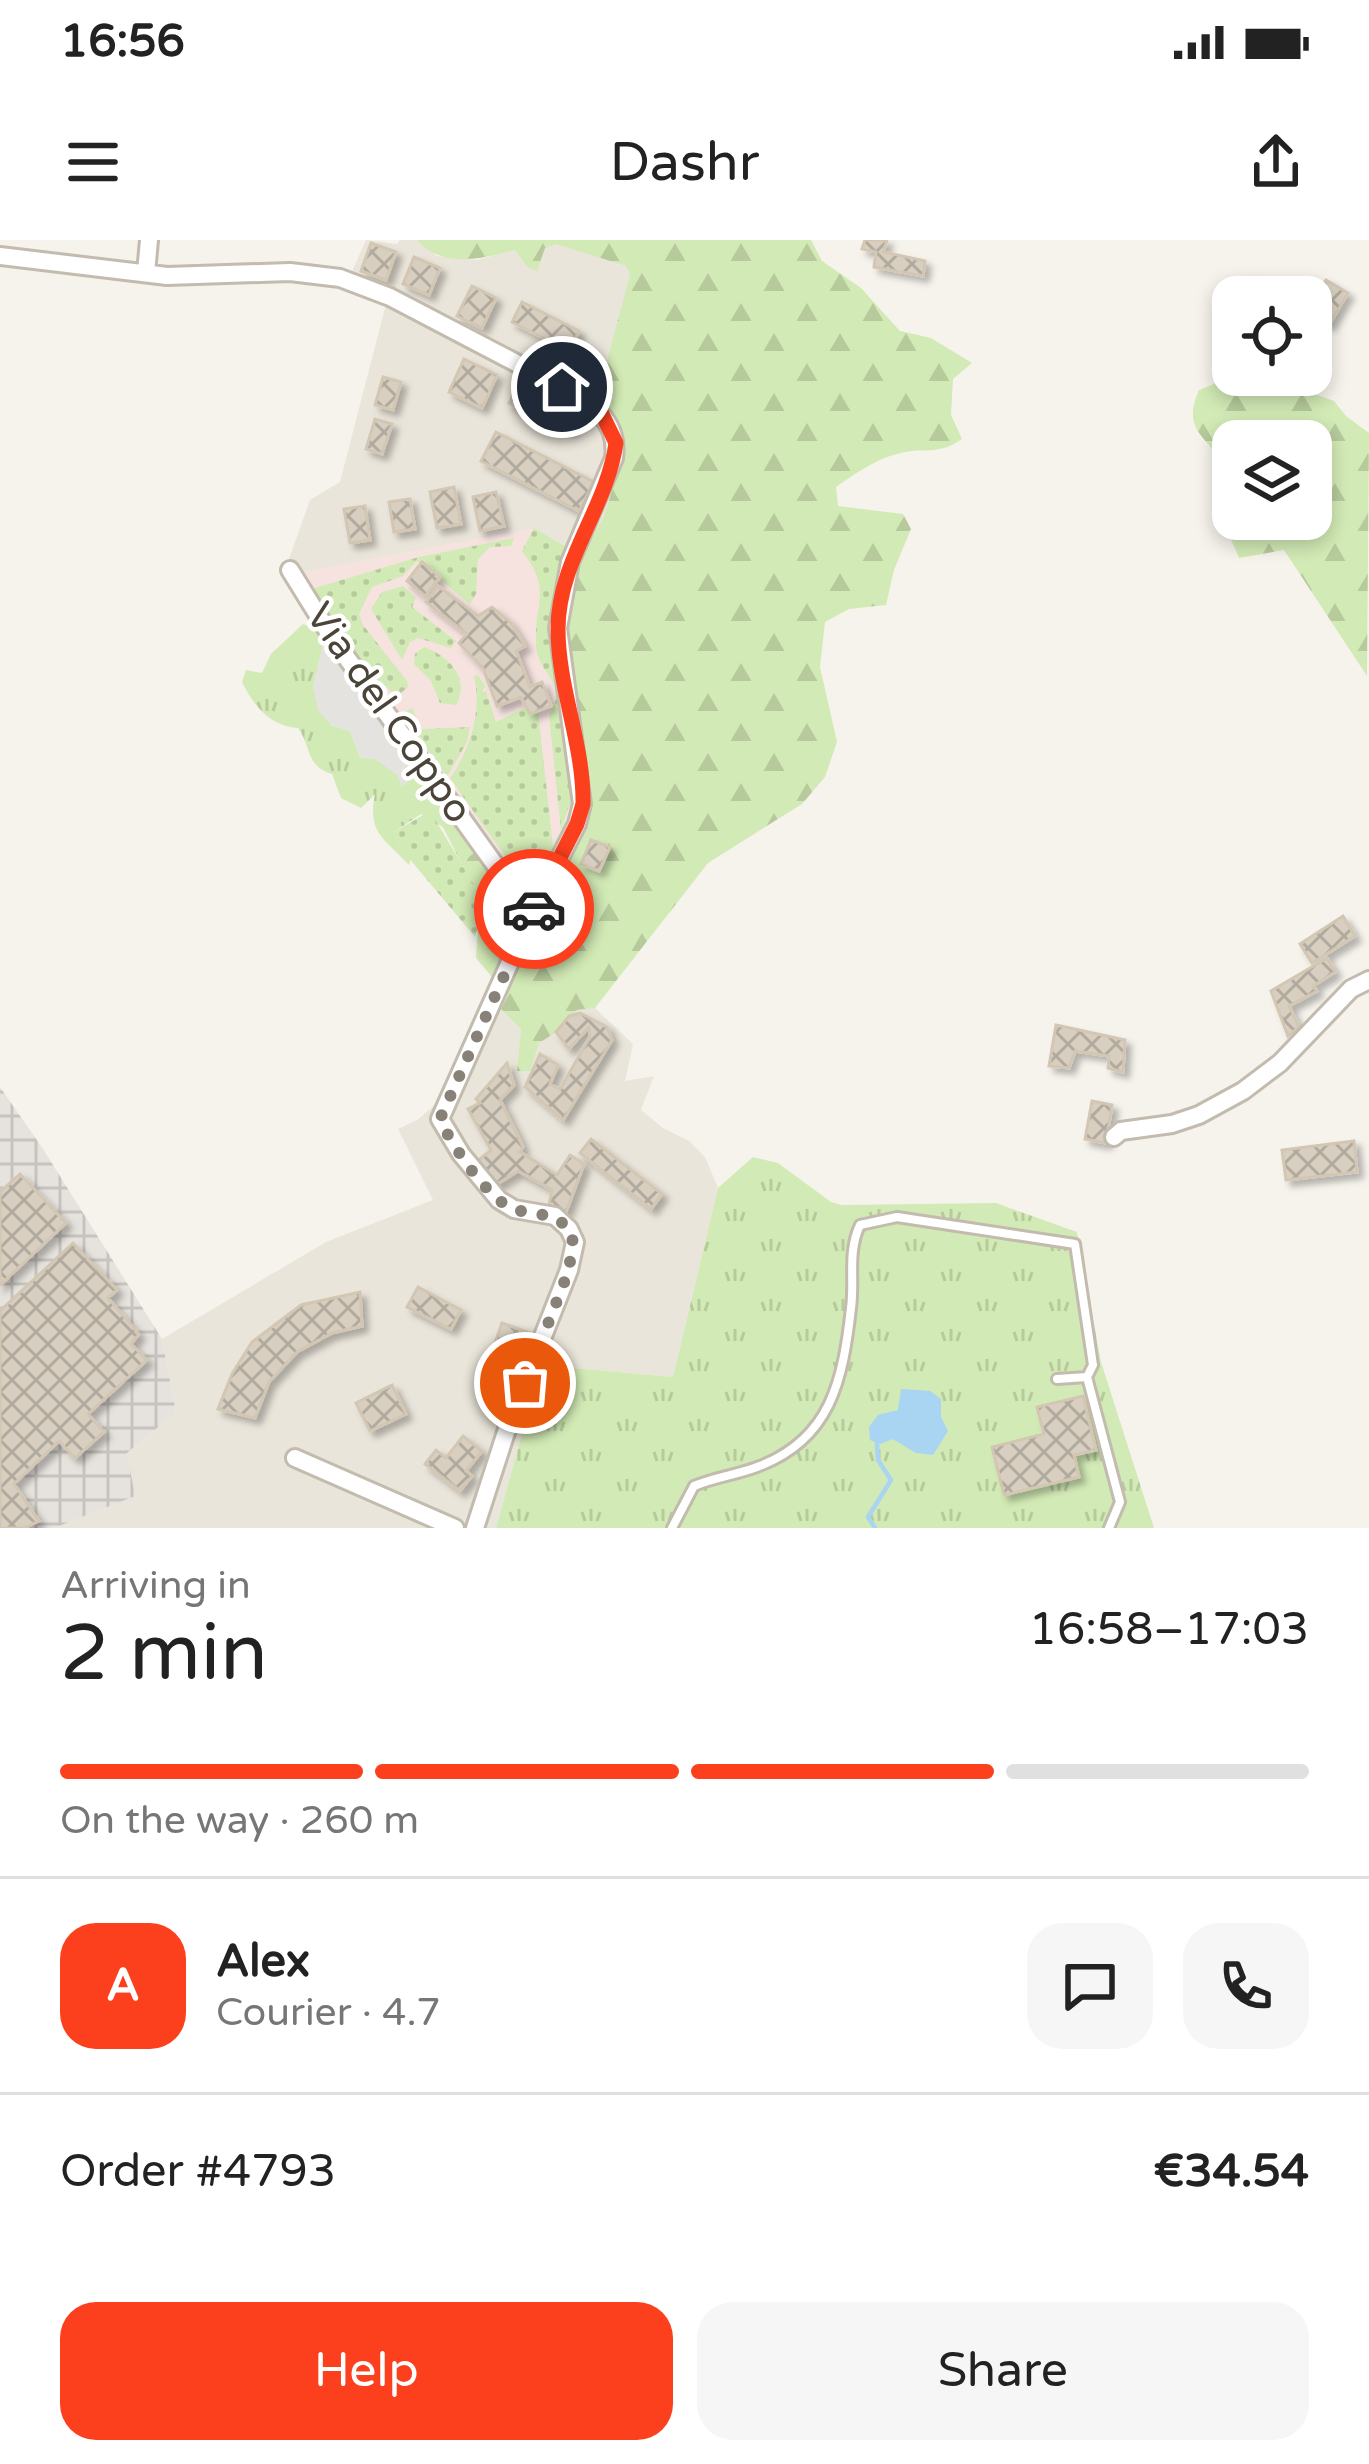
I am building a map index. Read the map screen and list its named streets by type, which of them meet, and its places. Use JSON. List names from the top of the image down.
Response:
{
  "streets": {
    "street": ["Via del Coppo"]
  },
  "page": {
    "status": "16:56",
    "header": "Dashr",
    "heading": ["2 min", "Arriving in", "16:58–17:03"],
    "panel": [
      "Alex",
      "Courier · 4.7",
      "Order #4793",
      "€34.54"
    ],
    "bar": "On the way · 260 m",
    "round": "A",
    "buttons": ["Help", "Share"]
  }
}
